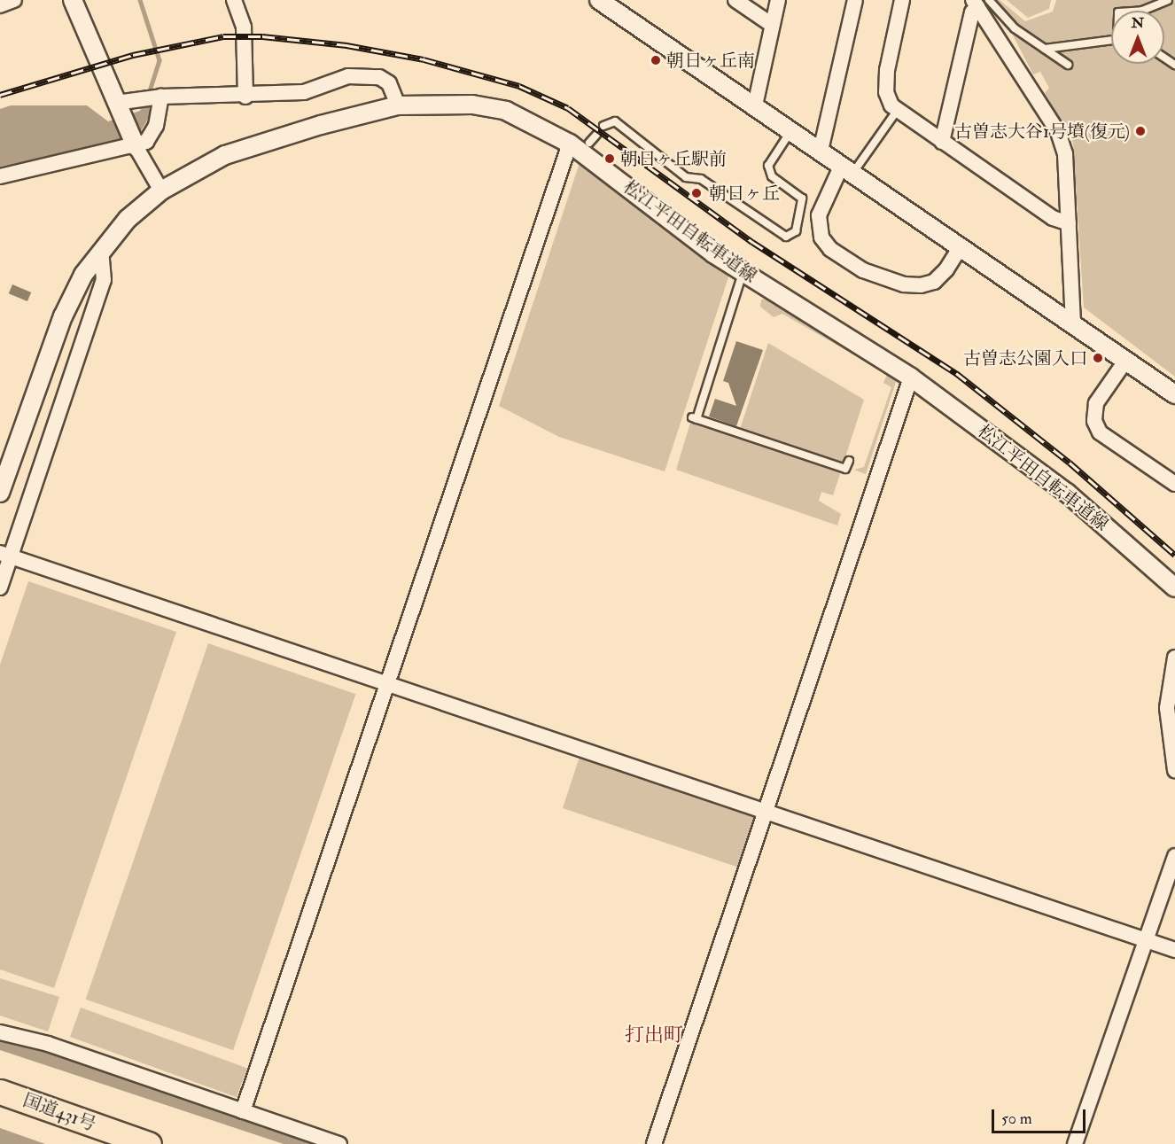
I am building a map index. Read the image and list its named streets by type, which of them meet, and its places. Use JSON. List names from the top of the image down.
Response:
{
  "streets": {
    "highway": ["国道431号"],
    "street": ["松江平田自転車道線"]
  },
  "districts": ["打出町"],
  "places": [
    "朝日ヶ丘南",
    "古曽志大谷1号墳(復元)",
    "朝日ヶ丘駅前",
    "朝日ヶ丘",
    "古曽志公園入口"
  ],
  "scale_bar": "50 m",
  "north": "top"
}
